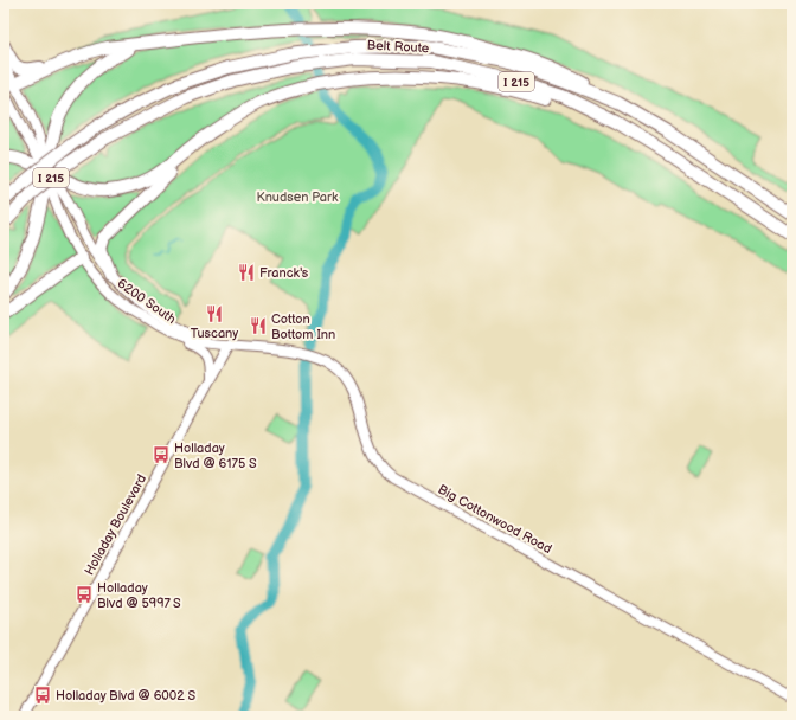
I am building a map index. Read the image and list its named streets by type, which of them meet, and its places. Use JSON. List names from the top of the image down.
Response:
{
  "streets": {
    "highway": ["Belt Route", "I 215"],
    "main road": ["6200 South", "Big Cottonwood Road", "Holladay Boulevard"]
  },
  "crossings": [
    ["6200 South", "Big Cottonwood Road"],
    ["6200 South", "Holladay Boulevard"],
    ["Big Cottonwood Road", "Holladay Boulevard"]
  ],
  "parks": ["Knudsen Park"],
  "places": {
    "restaurant": ["Franck's", "Tuscany", "Cotton Bottom Inn"],
    "bus stop": ["Holladay Blvd @ 6175 S", "Holladay Blvd @ 5997 S", "Holladay Blvd @ 6002 S"]
  }
}
